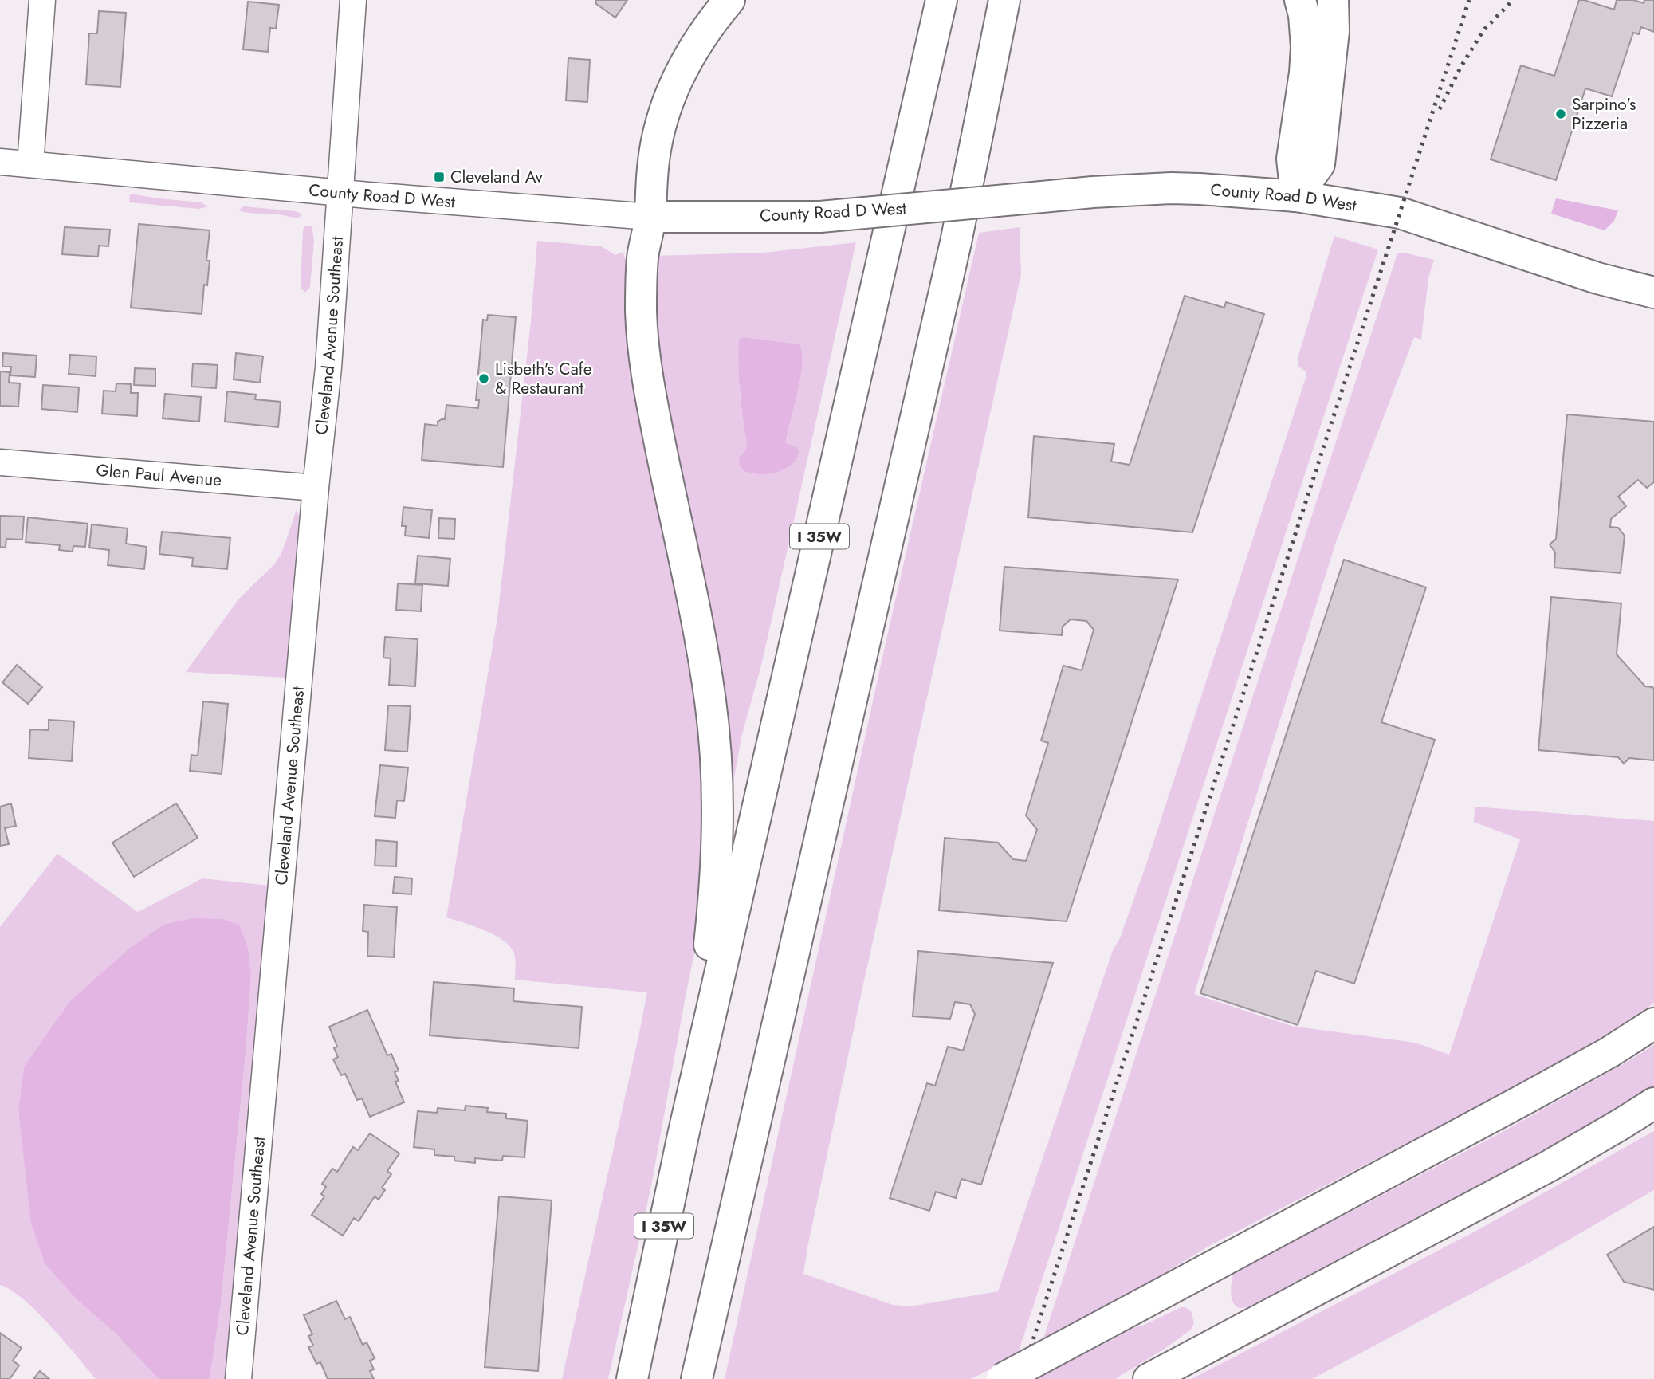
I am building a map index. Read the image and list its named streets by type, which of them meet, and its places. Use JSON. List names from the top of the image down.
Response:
{
  "streets": {
    "main road": ["County Road D West", "I 35W"],
    "street": ["Cleveland Avenue Southeast", "Glen Paul Avenue"]
  },
  "crossings": [
    ["County Road D West", "Cleveland Avenue Southeast"],
    ["Cleveland Avenue Southeast", "Glen Paul Avenue"]
  ],
  "places": {
    "other": ["Sarpino's Pizzeria", "Lisbeth's Cafe & Restaurant"],
    "transit": ["Cleveland Av"]
  }
}
